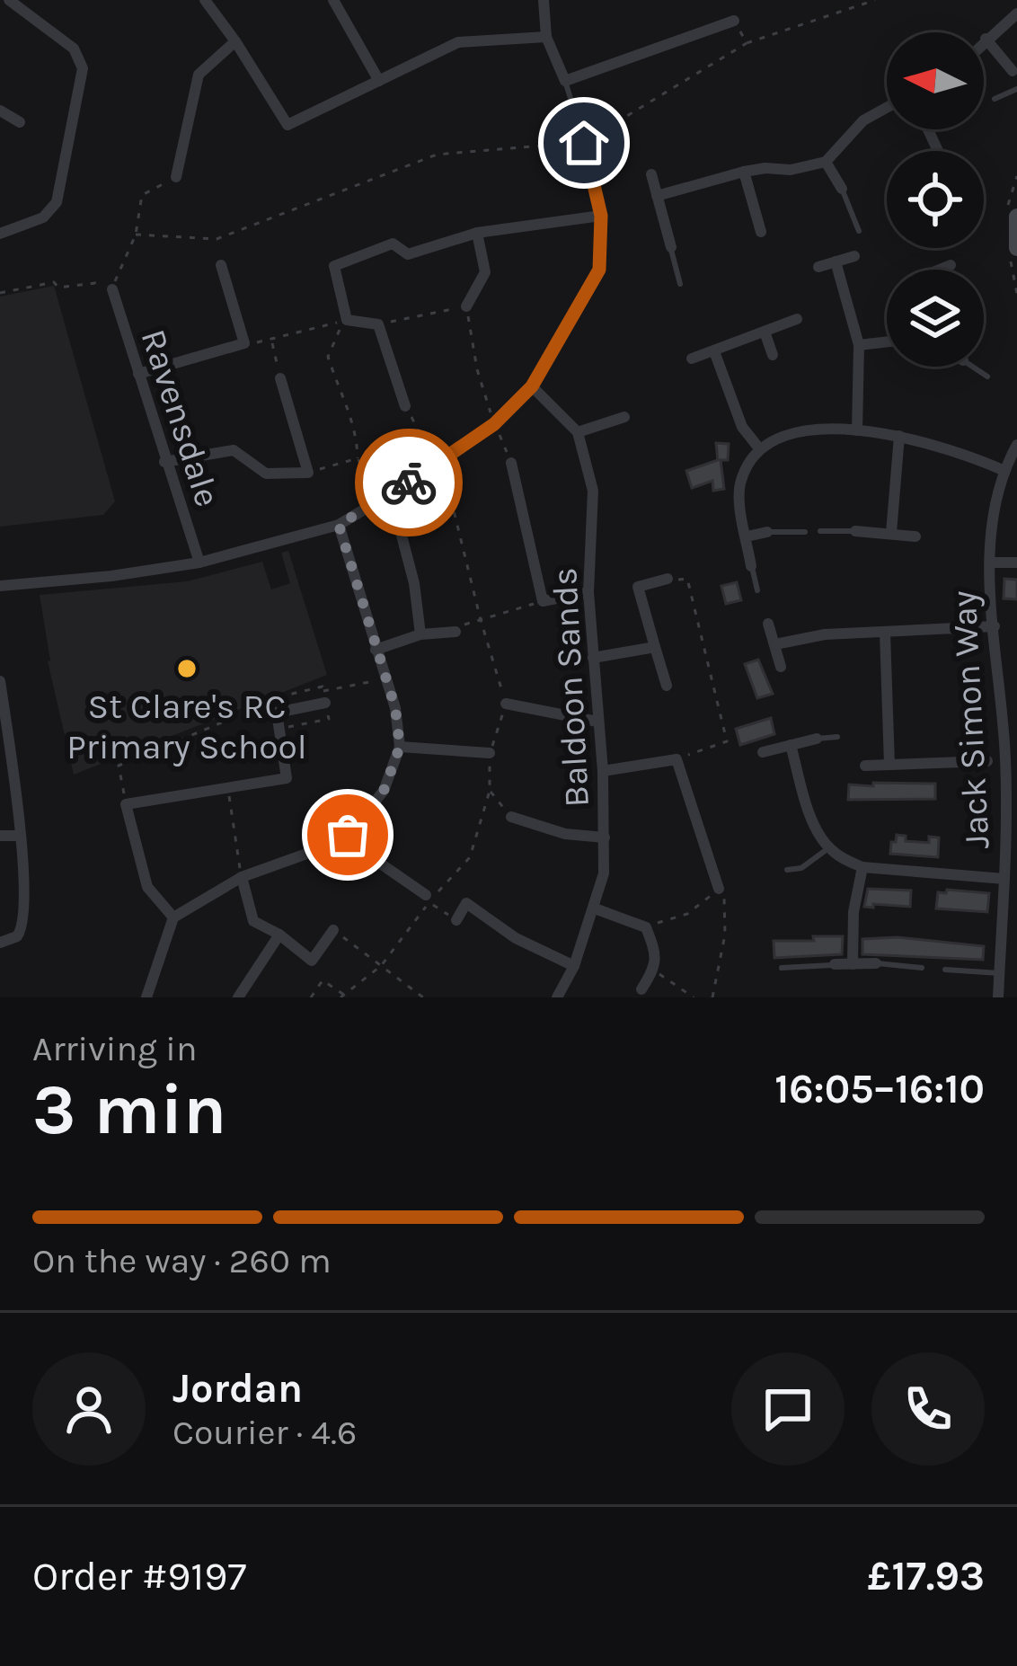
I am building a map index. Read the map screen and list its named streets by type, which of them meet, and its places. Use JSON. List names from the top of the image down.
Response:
{
  "streets": {
    "street": ["Ravensdale", "Baldoon Sands", "Jack Simon Way"]
  },
  "places": ["St Clare's RC Primary School"],
  "north": "left",
  "page": {
    "heading": ["3 min", "Arriving in", "16:05–16:10"],
    "panel": [
      "Jordan",
      "Courier · 4.6",
      "Order #9197",
      "£17.93"
    ],
    "bar": "On the way · 260 m"
  }
}
